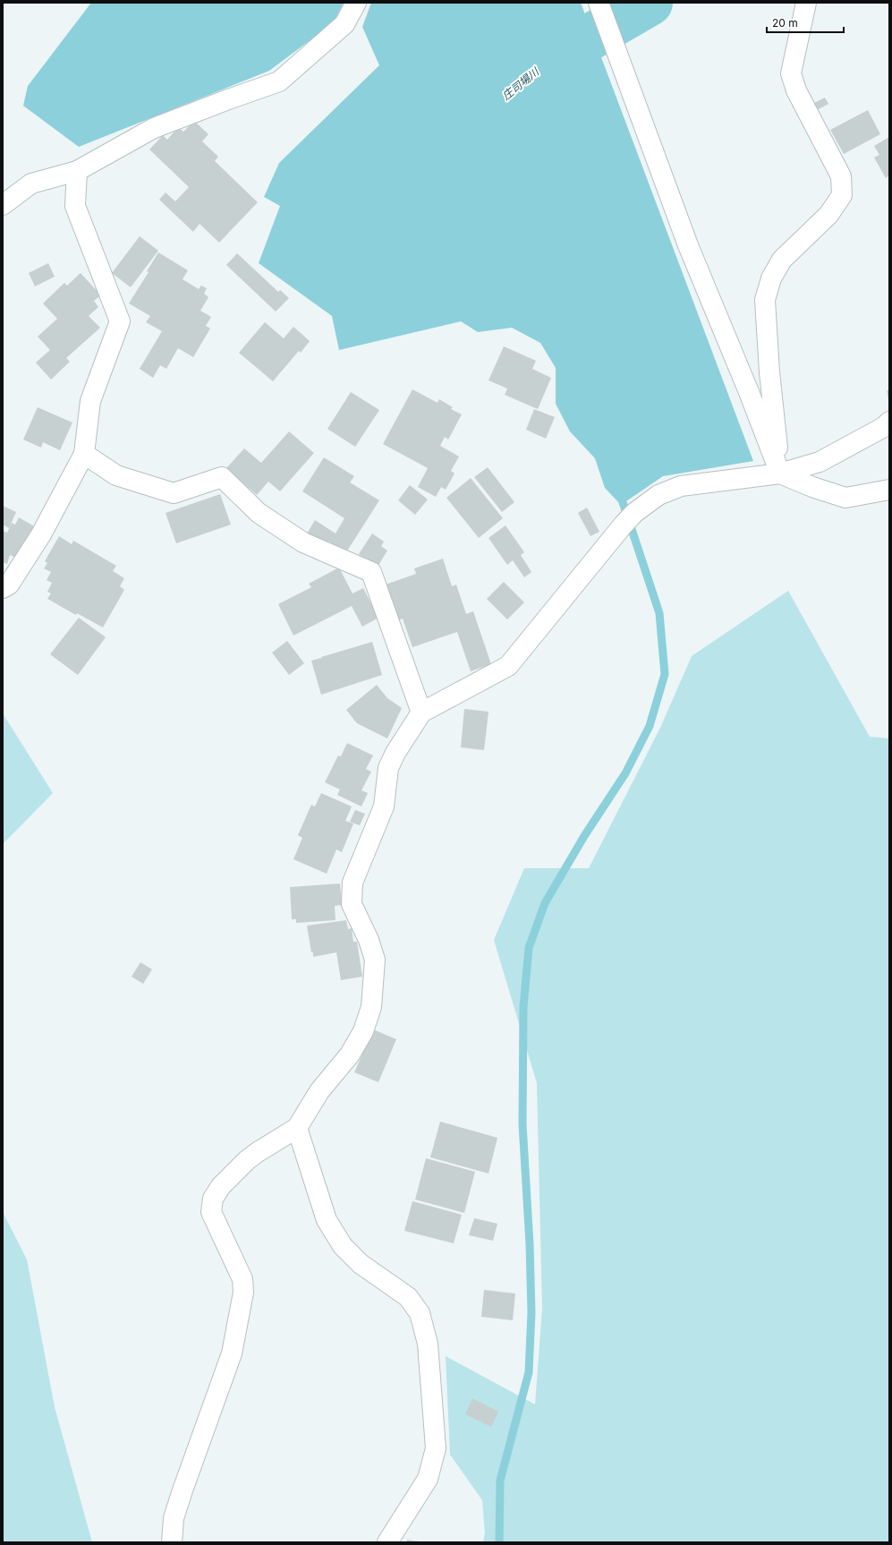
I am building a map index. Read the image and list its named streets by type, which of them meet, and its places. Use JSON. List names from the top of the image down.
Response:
{
  "water": ["庄司場川"],
  "scale_bar": "20 m"
}
